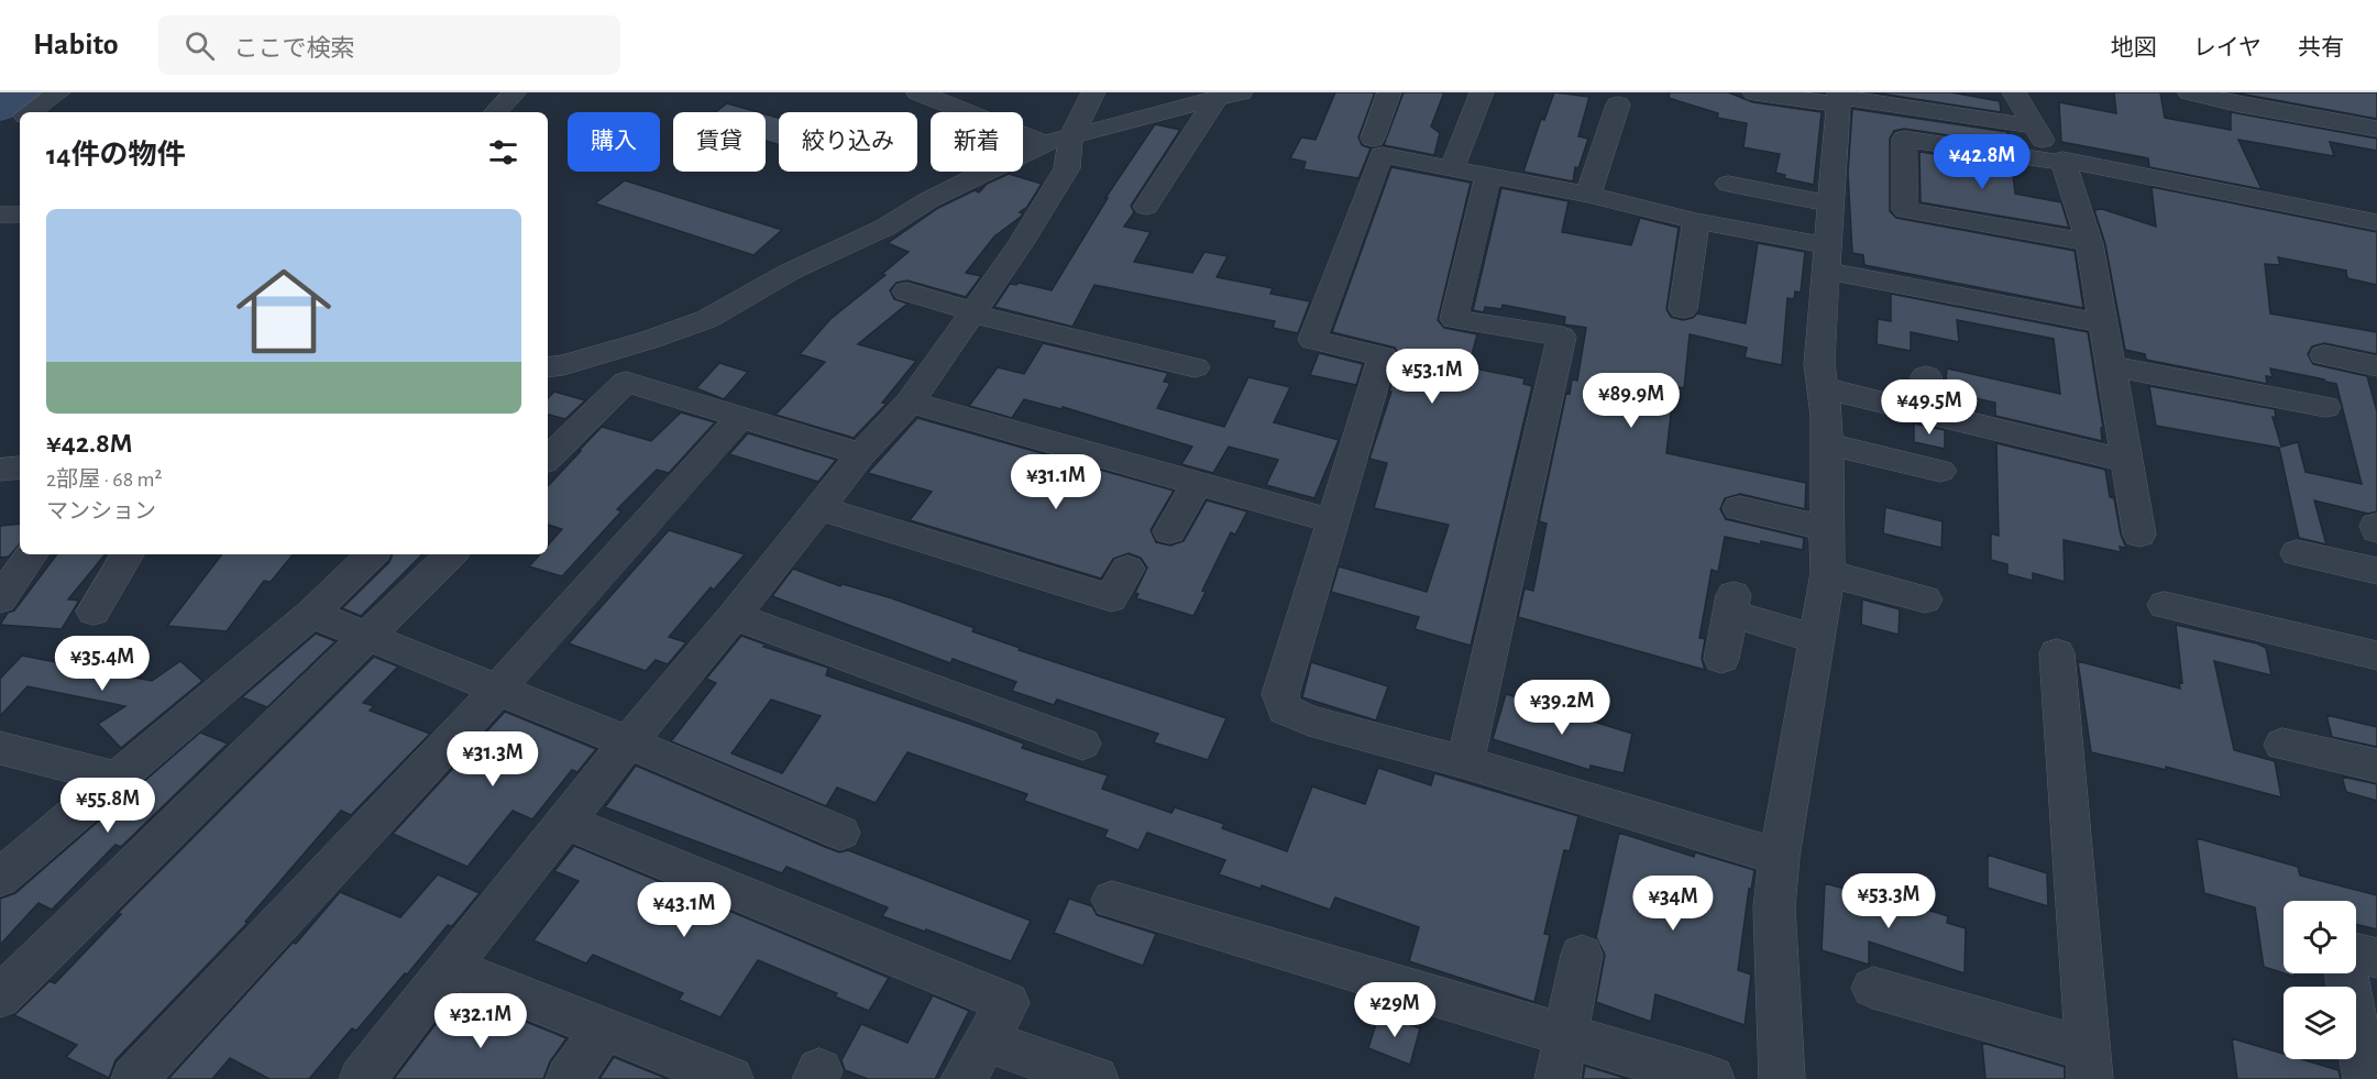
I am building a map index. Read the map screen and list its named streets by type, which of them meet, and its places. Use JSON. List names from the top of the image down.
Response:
{
  "page": {
    "header": "Habito",
    "search": "ここで検索",
    "nav": ["地図", "レイヤ", "共有"],
    "chip": [
      "購入",
      "賃貸",
      "絞り込み",
      "新着"
    ],
    "heading": "14件の物件",
    "price": [
      "¥42.8M",
      "¥53.1M",
      "¥89.9M",
      "¥49.5M",
      "¥31.1M",
      "¥35.4M",
      "¥39.2M",
      "¥31.3M",
      "¥55.8M",
      "¥53.3M",
      "¥34M",
      "¥43.1M",
      "¥29M",
      "¥32.1M"
    ],
    "list": [
      {
        "name": "¥42.8M",
        "note": "2部屋 · 68 m² · マンション"
      }
    ]
  }
}
